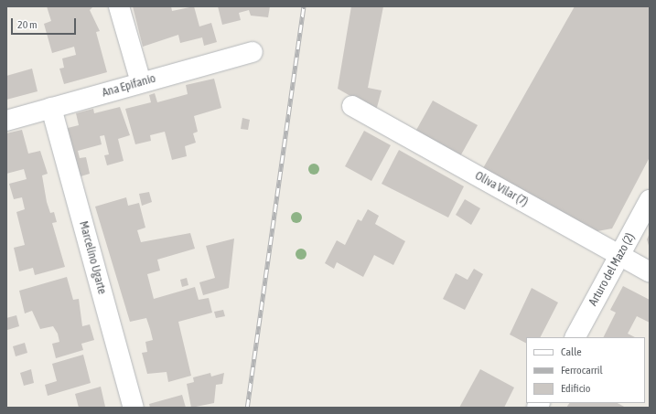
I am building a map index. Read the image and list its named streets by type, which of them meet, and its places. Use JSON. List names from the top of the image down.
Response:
{
  "streets": {
    "street": [
      "Ana Epifanio",
      "Oliva Vilar (7)",
      "Marcelino Ugarte",
      "Arturo del Mazo (2)"
    ]
  },
  "crossings": [
    ["Ana Epifanio", "Marcelino Ugarte"],
    ["Oliva Vilar (7)", "Arturo del Mazo (2)"]
  ],
  "legend": ["Calle", "Ferrocarril", "Edificio"],
  "scale_bar": "20 m"
}
